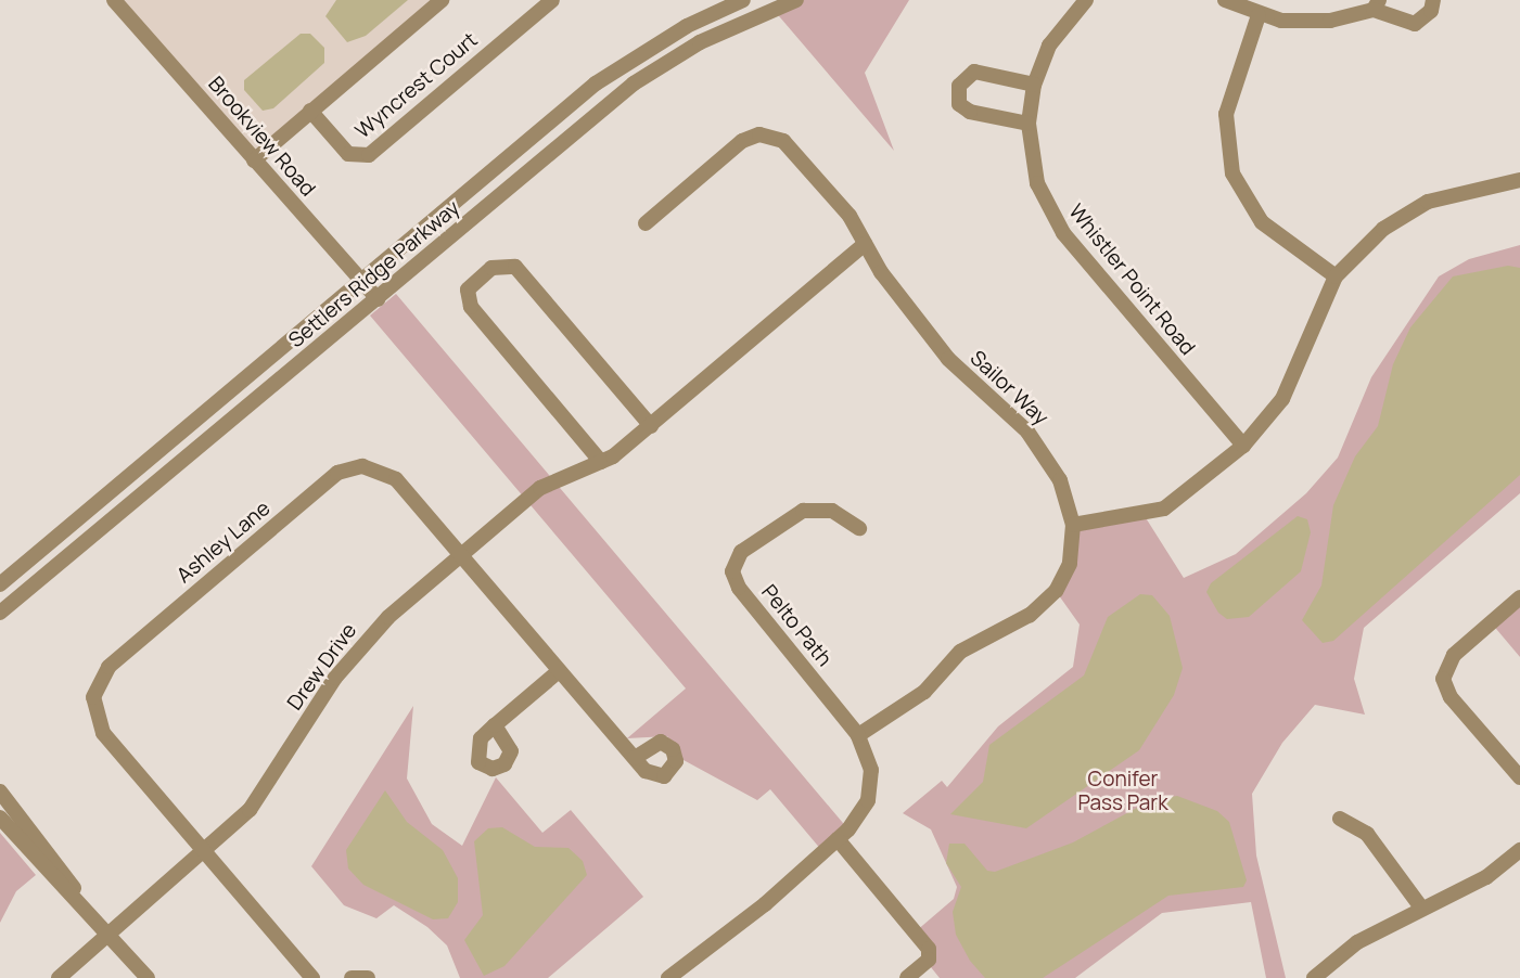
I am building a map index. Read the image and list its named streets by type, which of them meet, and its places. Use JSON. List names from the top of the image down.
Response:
{
  "streets": {
    "street": [
      "Wyncrest Court",
      "Brookview Road",
      "Settlers Ridge Parkway",
      "Whistler Point Road",
      "Sailor Way",
      "Ashley Lane",
      "Pelto Path",
      "Drew Drive"
    ]
  },
  "crossings": [
    ["Brookview Road", "Settlers Ridge Parkway"],
    ["Sailor Way", "Pelto Path"],
    ["Sailor Way", "Drew Drive"],
    ["Ashley Lane", "Drew Drive"]
  ],
  "parks": ["Conifer Pass Park"]
}
